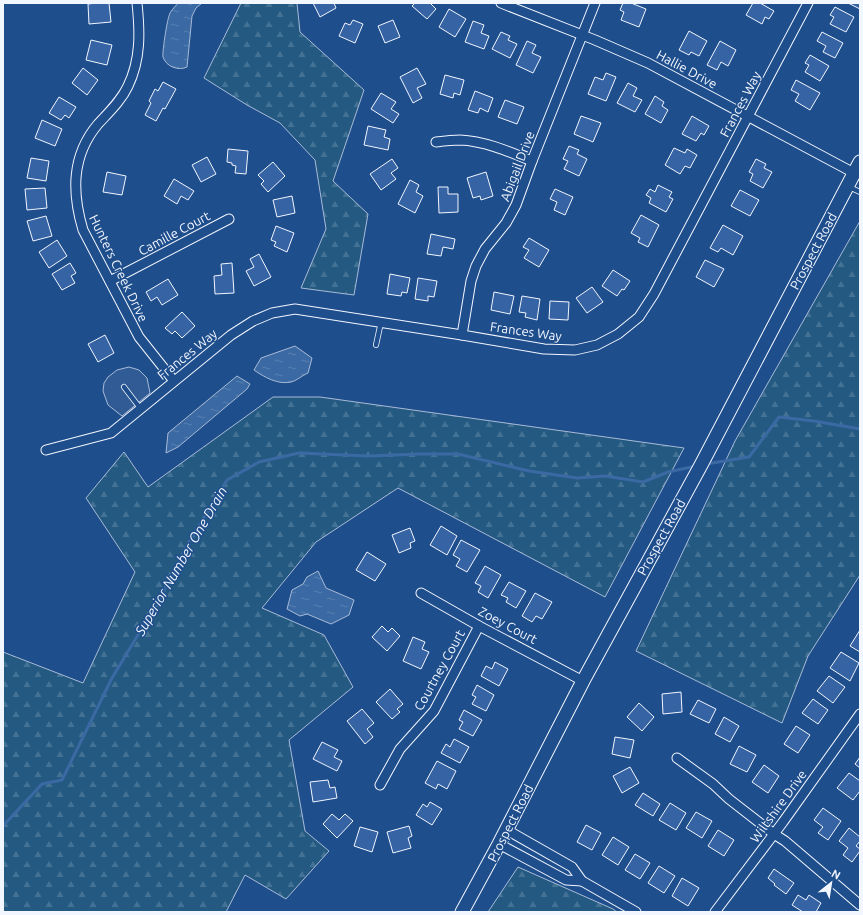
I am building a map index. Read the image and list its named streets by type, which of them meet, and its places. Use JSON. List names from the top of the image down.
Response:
{
  "streets": {
    "main road": ["Prospect Road"],
    "street": [
      "Hallie Drive",
      "Frances Way",
      "Abigail Drive",
      "Camille Court",
      "Hunters Creek Drive",
      "Zoey Court",
      "Courtney Court",
      "Wiltshire Drive"
    ]
  },
  "crossings": [
    ["Hallie Drive", "Frances Way"],
    ["Hallie Drive", "Abigail Drive"],
    ["Hallie Drive", "Prospect Road"],
    ["Frances Way", "Abigail Drive"],
    ["Frances Way", "Hunters Creek Drive"],
    ["Camille Court", "Hunters Creek Drive"],
    ["Prospect Road", "Zoey Court"],
    ["Zoey Court", "Courtney Court"]
  ],
  "water": ["Superior Number One Drain"],
  "north": "top right"
}
